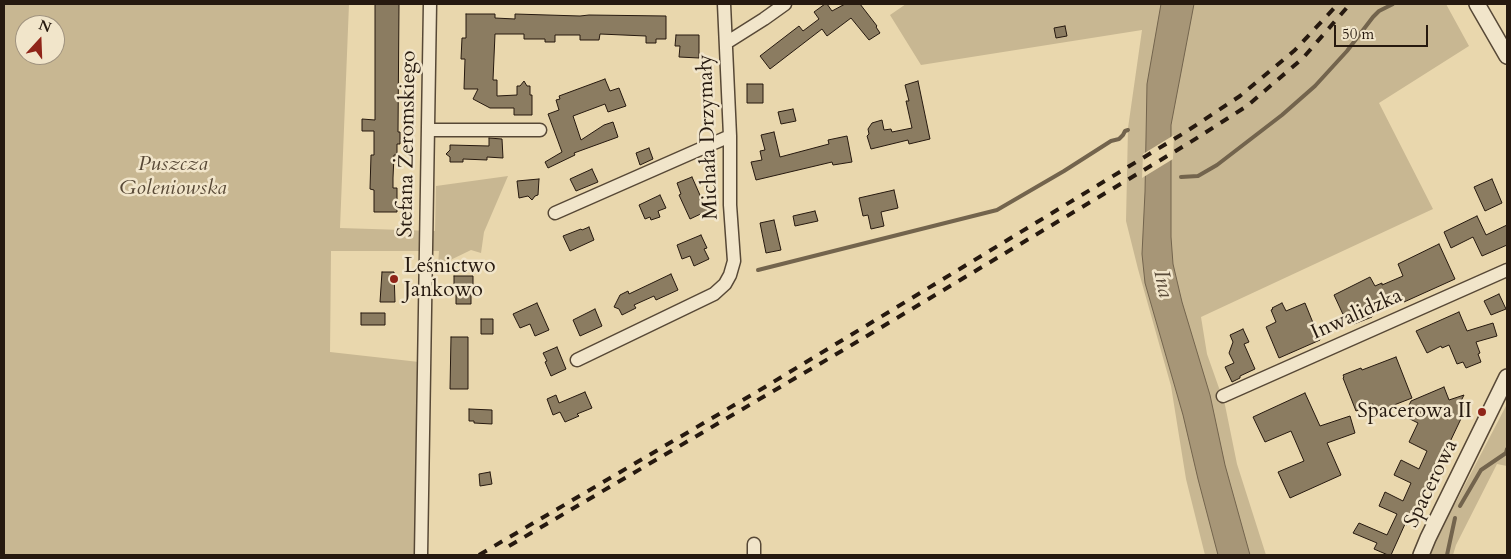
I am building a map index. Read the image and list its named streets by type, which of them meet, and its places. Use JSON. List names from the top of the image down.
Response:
{
  "streets": {
    "street": [
      "Michała Drzymały",
      "Stefana Żeromskiego",
      "Inwalidzka",
      "Spacerowa"
    ]
  },
  "water": ["Ina"],
  "parks": ["Puszcza Goleniowska"],
  "places": ["Leśnictwo Jankowo", "Spacerowa II"],
  "scale_bar": "50 m",
  "north": "top"
}
